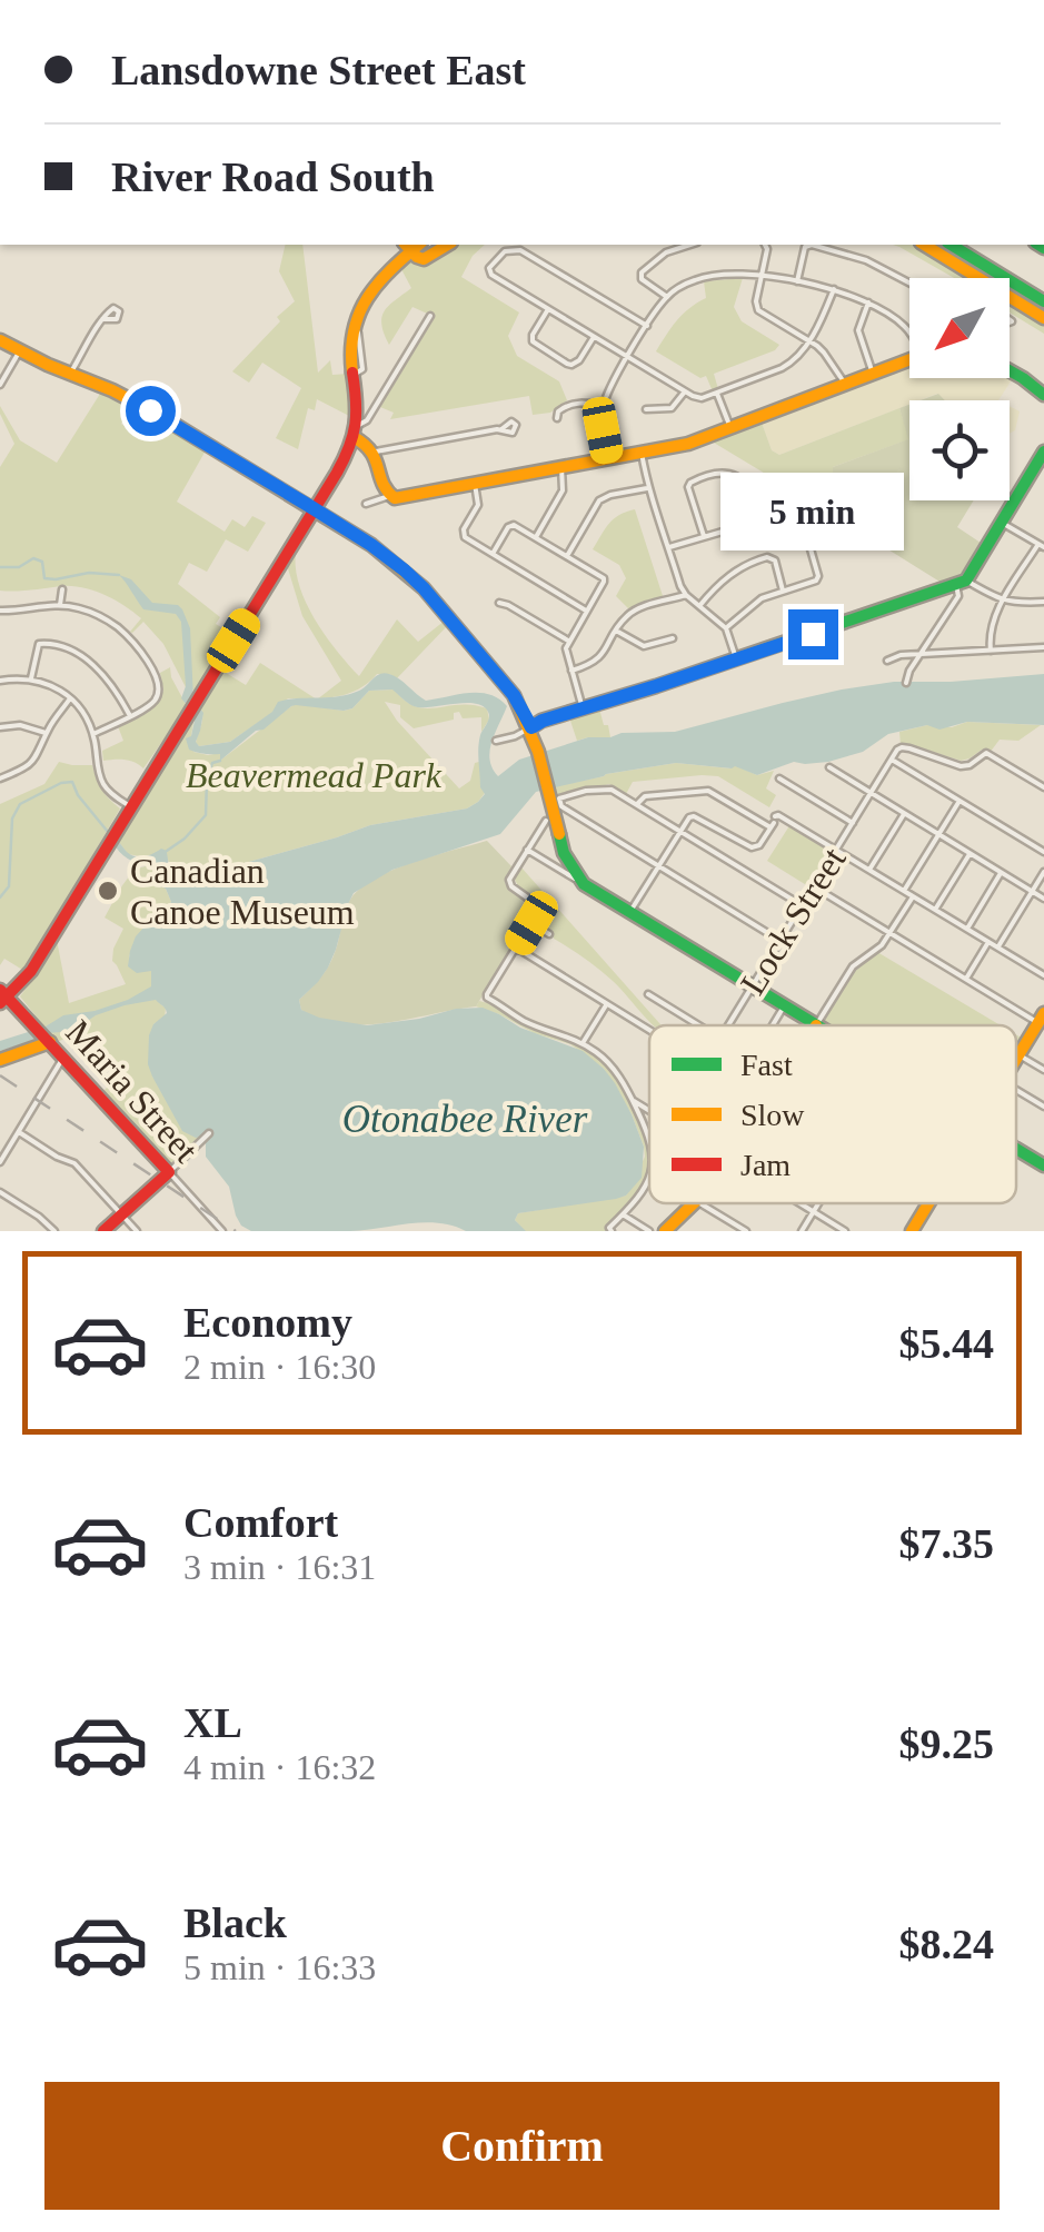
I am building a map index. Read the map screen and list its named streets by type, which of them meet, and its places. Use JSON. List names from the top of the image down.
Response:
{
  "streets": {
    "main road": ["Maria Street"],
    "street": ["Lock Street"]
  },
  "water": ["Otonabee River"],
  "parks": ["Beavermead Park"],
  "places": ["Canadian Canoe Museum"],
  "legend": ["Fast", "Slow", "Jam"],
  "north": "bottom left",
  "page": {
    "banner": ["Lansdowne Street East", "River Road South"],
    "bubble": "5 min",
    "list": [
      {
        "name": "Economy",
        "note": "2 min · 16:30",
        "value": "$5.44"
      },
      {
        "name": "Comfort",
        "note": "3 min · 16:31",
        "value": "$7.35"
      },
      {
        "name": "XL",
        "note": "4 min · 16:32",
        "value": "$9.25"
      },
      {
        "name": "Black",
        "note": "5 min · 16:33",
        "value": "$8.24"
      }
    ],
    "buttons": "Confirm"
  }
}
